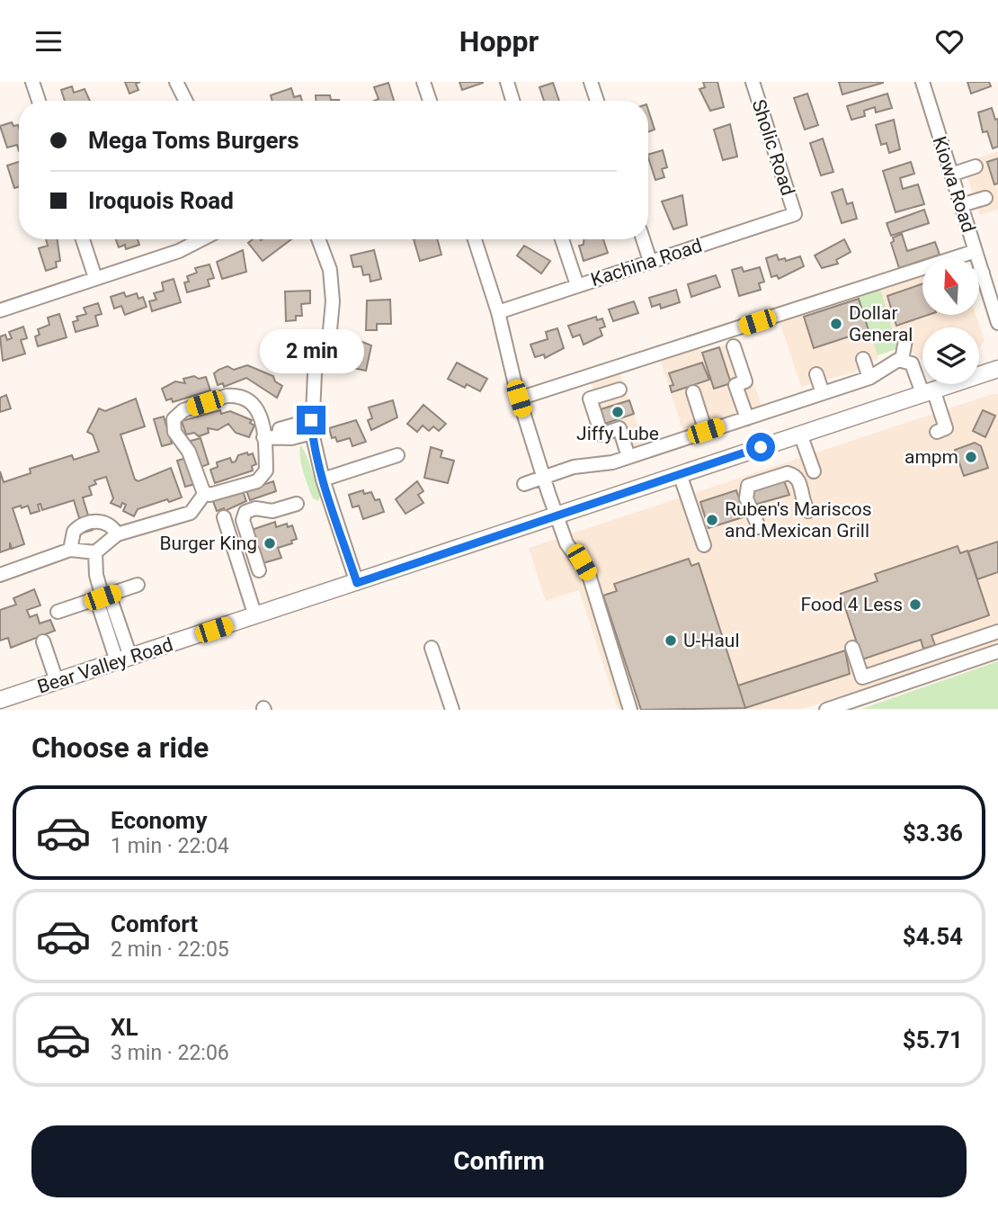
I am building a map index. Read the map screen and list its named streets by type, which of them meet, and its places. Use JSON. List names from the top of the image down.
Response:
{
  "streets": {
    "main road": ["Bear Valley Road"],
    "street": ["Sholic Road", "Kiowa Road", "Kachina Road"]
  },
  "crossings": [
    ["Sholic Road", "Kachina Road"]
  ],
  "places": [
    "Dollar General",
    "Jiffy Lube",
    "ampm",
    "Ruben's Mariscos and Mexican Grill",
    "Burger King",
    "Food 4 Less",
    "U-Haul"
  ],
  "north": "top",
  "page": {
    "header": "Hoppr",
    "banner": ["Mega Toms Burgers", "Iroquois Road"],
    "bubble": "2 min",
    "heading": "Choose a ride",
    "list": [
      {
        "name": "Economy",
        "note": "1 min · 22:04",
        "value": "$3.36"
      },
      {
        "name": "Comfort",
        "note": "2 min · 22:05",
        "value": "$4.54"
      },
      {
        "name": "XL",
        "note": "3 min · 22:06",
        "value": "$5.71"
      }
    ],
    "buttons": "Confirm"
  }
}
